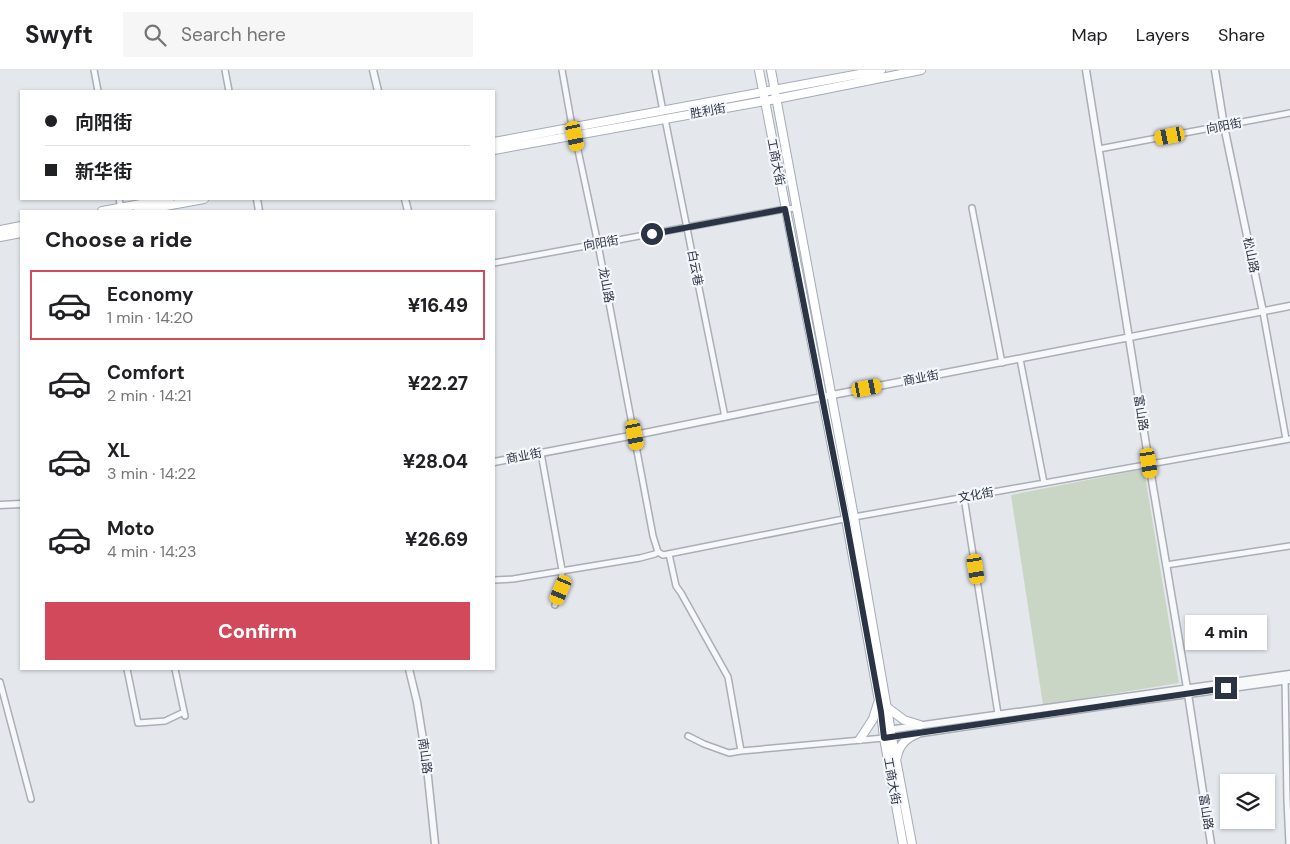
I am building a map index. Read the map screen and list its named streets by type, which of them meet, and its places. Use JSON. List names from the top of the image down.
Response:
{
  "streets": {
    "main road": ["胜利街", "工商大街"],
    "street": [
      "向阳街",
      "松山路",
      "白云巷",
      "龙山路",
      "商业街",
      "富山路",
      "文化街",
      "南山路"
    ]
  },
  "crossings": [
    ["胜利街", "工商大街"],
    ["胜利街", "白云巷"],
    ["胜利街", "龙山路"],
    ["向阳街", "工商大街"],
    ["向阳街", "松山路"],
    ["向阳街", "白云巷"],
    ["向阳街", "龙山路"],
    ["向阳街", "富山路"],
    ["工商大街", "商业街"],
    ["工商大街", "文化街"],
    ["松山路", "商业街"],
    ["松山路", "文化街"],
    ["白云巷", "商业街"],
    ["龙山路", "商业街"],
    ["龙山路", "文化街"],
    ["商业街", "富山路"],
    ["富山路", "文化街"]
  ],
  "page": {
    "header": "Swyft",
    "search": "Search here",
    "nav": ["Map", "Layers", "Share"],
    "banner": ["向阳街", "新华街"],
    "heading": "Choose a ride",
    "list": [
      {
        "name": "Economy",
        "note": "1 min · 14:20",
        "value": "¥16.49"
      },
      {
        "name": "Comfort",
        "note": "2 min · 14:21",
        "value": "¥22.27"
      },
      {
        "name": "XL",
        "note": "3 min · 14:22",
        "value": "¥28.04"
      },
      {
        "name": "Moto",
        "note": "4 min · 14:23",
        "value": "¥26.69"
      }
    ],
    "buttons": "Confirm",
    "bubble": "4 min"
  }
}
